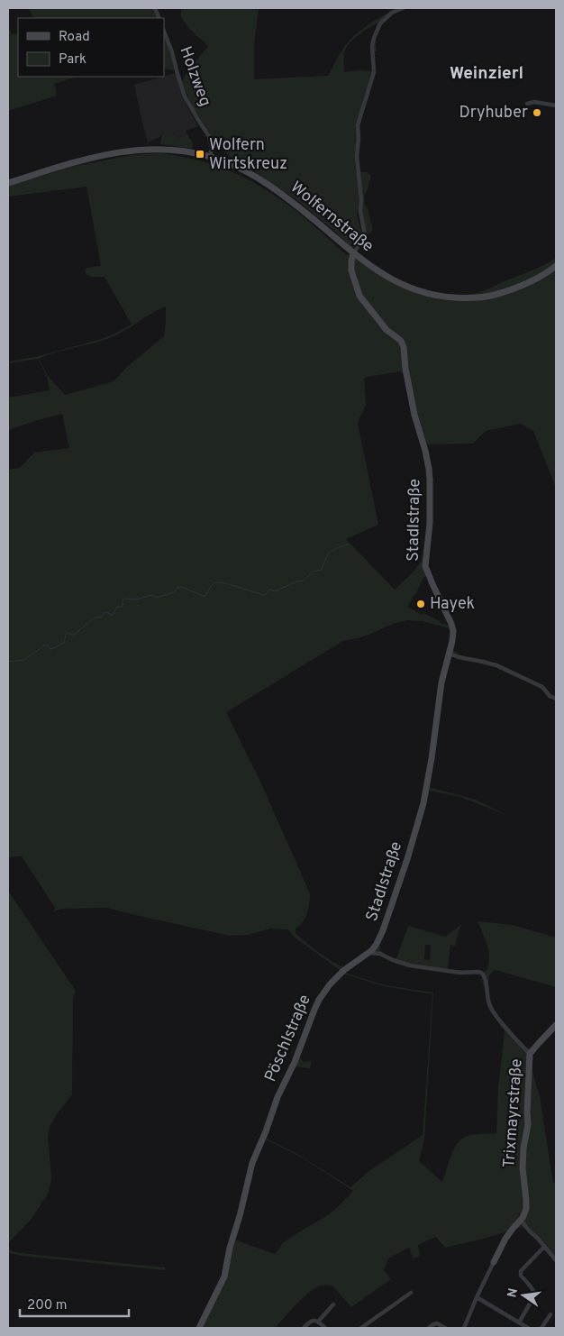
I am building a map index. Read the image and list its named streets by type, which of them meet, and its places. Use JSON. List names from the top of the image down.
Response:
{
  "streets": {
    "street": [
      "Holzweg",
      "Wolfernstraße",
      "Stadlstraße",
      "Pöschlstraße",
      "Trixmayrstraße"
    ]
  },
  "crossings": [
    ["Holzweg", "Wolfernstraße"],
    ["Wolfernstraße", "Stadlstraße"],
    ["Stadlstraße", "Pöschlstraße"]
  ],
  "districts": ["Weinzierl"],
  "places": {
    "other": ["Dryhuber", "Hayek"],
    "transit": ["Wolfern Wirtskreuz"]
  },
  "legend": ["Road", "Park"],
  "scale_bar": "200 m",
  "north": "left"
}
